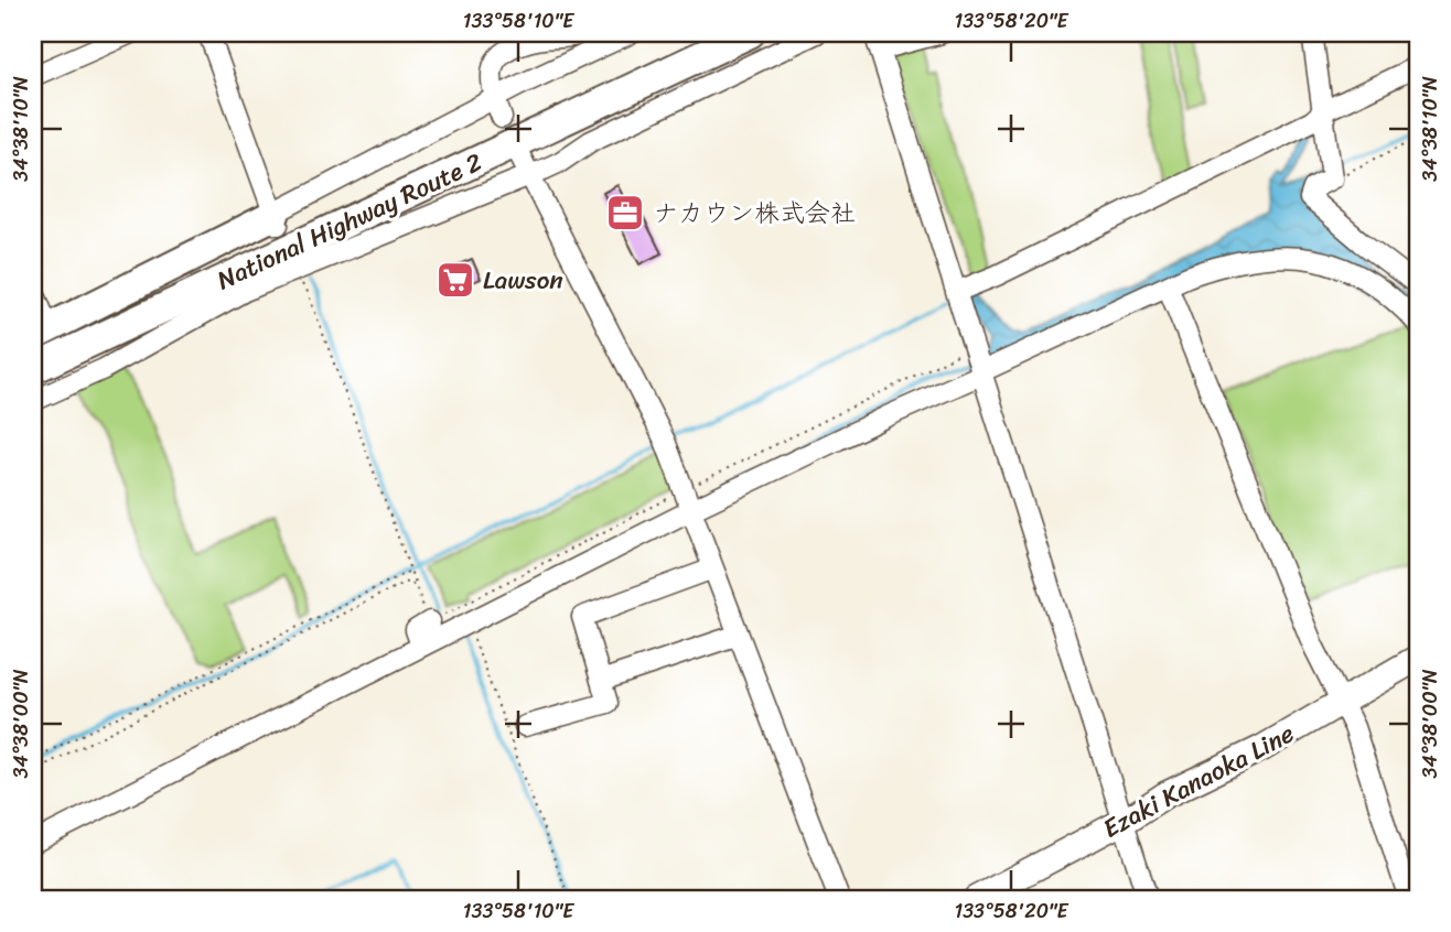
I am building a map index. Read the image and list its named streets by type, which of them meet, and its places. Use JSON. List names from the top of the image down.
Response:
{
  "streets": {
    "highway": ["National Highway Route 2"],
    "main road": ["Ezaki Kanaoka Line"]
  },
  "places": {
    "office": ["ナカウン株式会社"],
    "supermarket": ["Lawson"]
  },
  "coordinates": [
    "133°58'10\"E",
    "133°58'20\"E",
    "34°38'10\"N",
    "34°38'00\"N"
  ]
}
